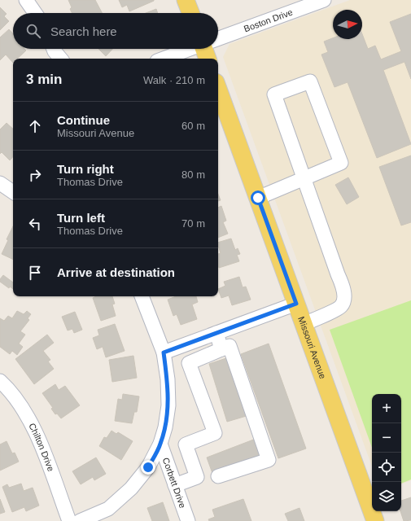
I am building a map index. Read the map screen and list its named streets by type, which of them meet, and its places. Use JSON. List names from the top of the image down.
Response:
{
  "streets": {
    "main road": ["Missouri Avenue"],
    "street": ["Boston Drive", "Chilton Drive", "Corbett Drive"]
  },
  "north": "right",
  "page": {
    "search": "Search here",
    "heading": ["3 min", "Walk · 210 m"],
    "list": [
      ["Continue", "Missouri Avenue", "60 m"],
      ["Turn right", "Thomas Drive", "80 m"],
      ["Turn left", "Thomas Drive", "70 m"],
      "Arrive at destination"
    ],
    "map_buttons": ["+", "−"]
  }
}
